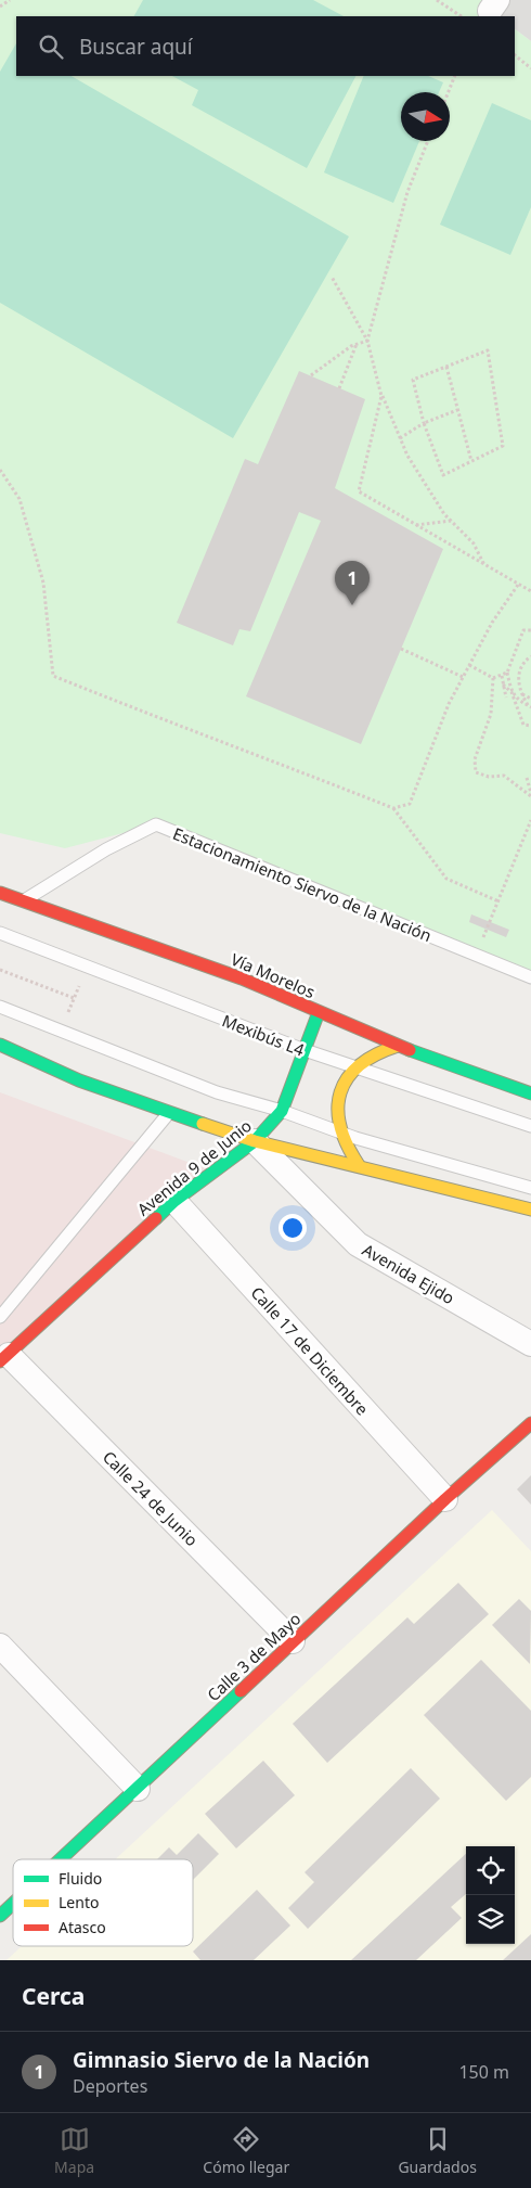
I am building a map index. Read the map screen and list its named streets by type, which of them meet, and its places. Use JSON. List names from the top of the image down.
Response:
{
  "streets": {
    "main road": ["Vía Morelos", "Avenida 9 de Junio", "Calle 3 de Mayo"],
    "street": ["Avenida Ejido", "Calle 17 de Diciembre", "Calle 24 de Junio"],
    "lane": ["Estacionamiento Siervo de la Nación", "Mexibús L4"]
  },
  "crossings": [
    ["Estacionamiento Siervo de la Nación", "Vía Morelos"],
    ["Vía Morelos", "Avenida 9 de Junio"],
    ["Mexibús L4", "Avenida 9 de Junio"],
    ["Avenida 9 de Junio", "Avenida Ejido"],
    ["Avenida 9 de Junio", "Calle 17 de Diciembre"],
    ["Avenida 9 de Junio", "Calle 24 de Junio"],
    ["Calle 17 de Diciembre", "Calle 3 de Mayo"],
    ["Calle 24 de Junio", "Calle 3 de Mayo"]
  ],
  "legend": ["Fluido", "Lento", "Atasco"],
  "north": "right",
  "page": {
    "search": "Buscar aquí",
    "pins": "1",
    "heading": "Cerca",
    "list": [
      {
        "mark": "1",
        "name": "Gimnasio Siervo de la Nación",
        "note": "Deportes",
        "value": "150 m"
      }
    ],
    "nav": ["Mapa", "Cómo llegar", "Guardados"]
  }
}
